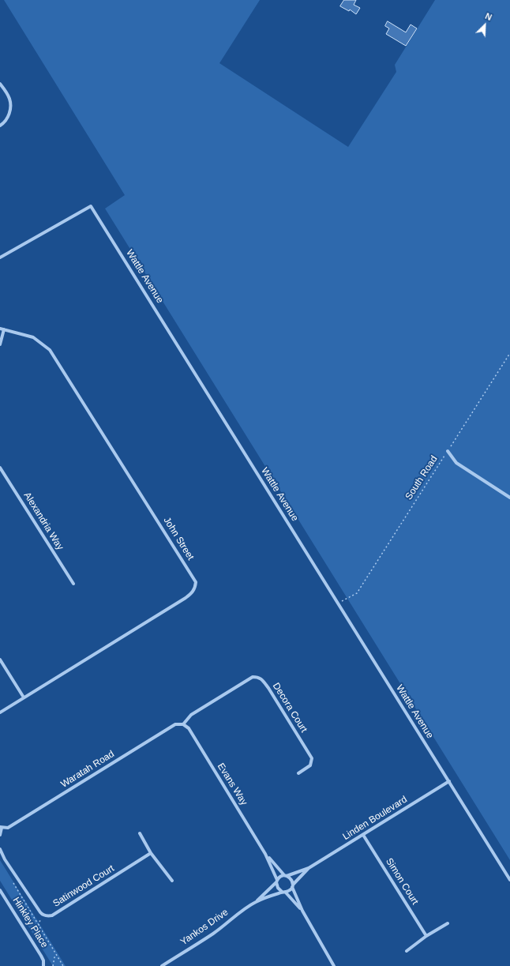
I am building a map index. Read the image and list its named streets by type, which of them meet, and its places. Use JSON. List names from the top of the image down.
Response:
{
  "streets": {
    "street": [
      "Wattle Avenue",
      "Alexandria Way",
      "John Street",
      "Decora Court",
      "Waratah Road",
      "Evans Way",
      "Linden Boulevard",
      "Simon Court",
      "Satinwood Court",
      "Hinkley Place",
      "Yankos Drive"
    ],
    "path": ["South Road"]
  },
  "crossings": [
    ["Wattle Avenue", "South Road"],
    ["Wattle Avenue", "Linden Boulevard"],
    ["Decora Court", "Waratah Road"],
    ["Decora Court", "Evans Way"],
    ["Waratah Road", "Evans Way"],
    ["Evans Way", "Yankos Drive"],
    ["Linden Boulevard", "Simon Court"]
  ],
  "north": "top right"
}
